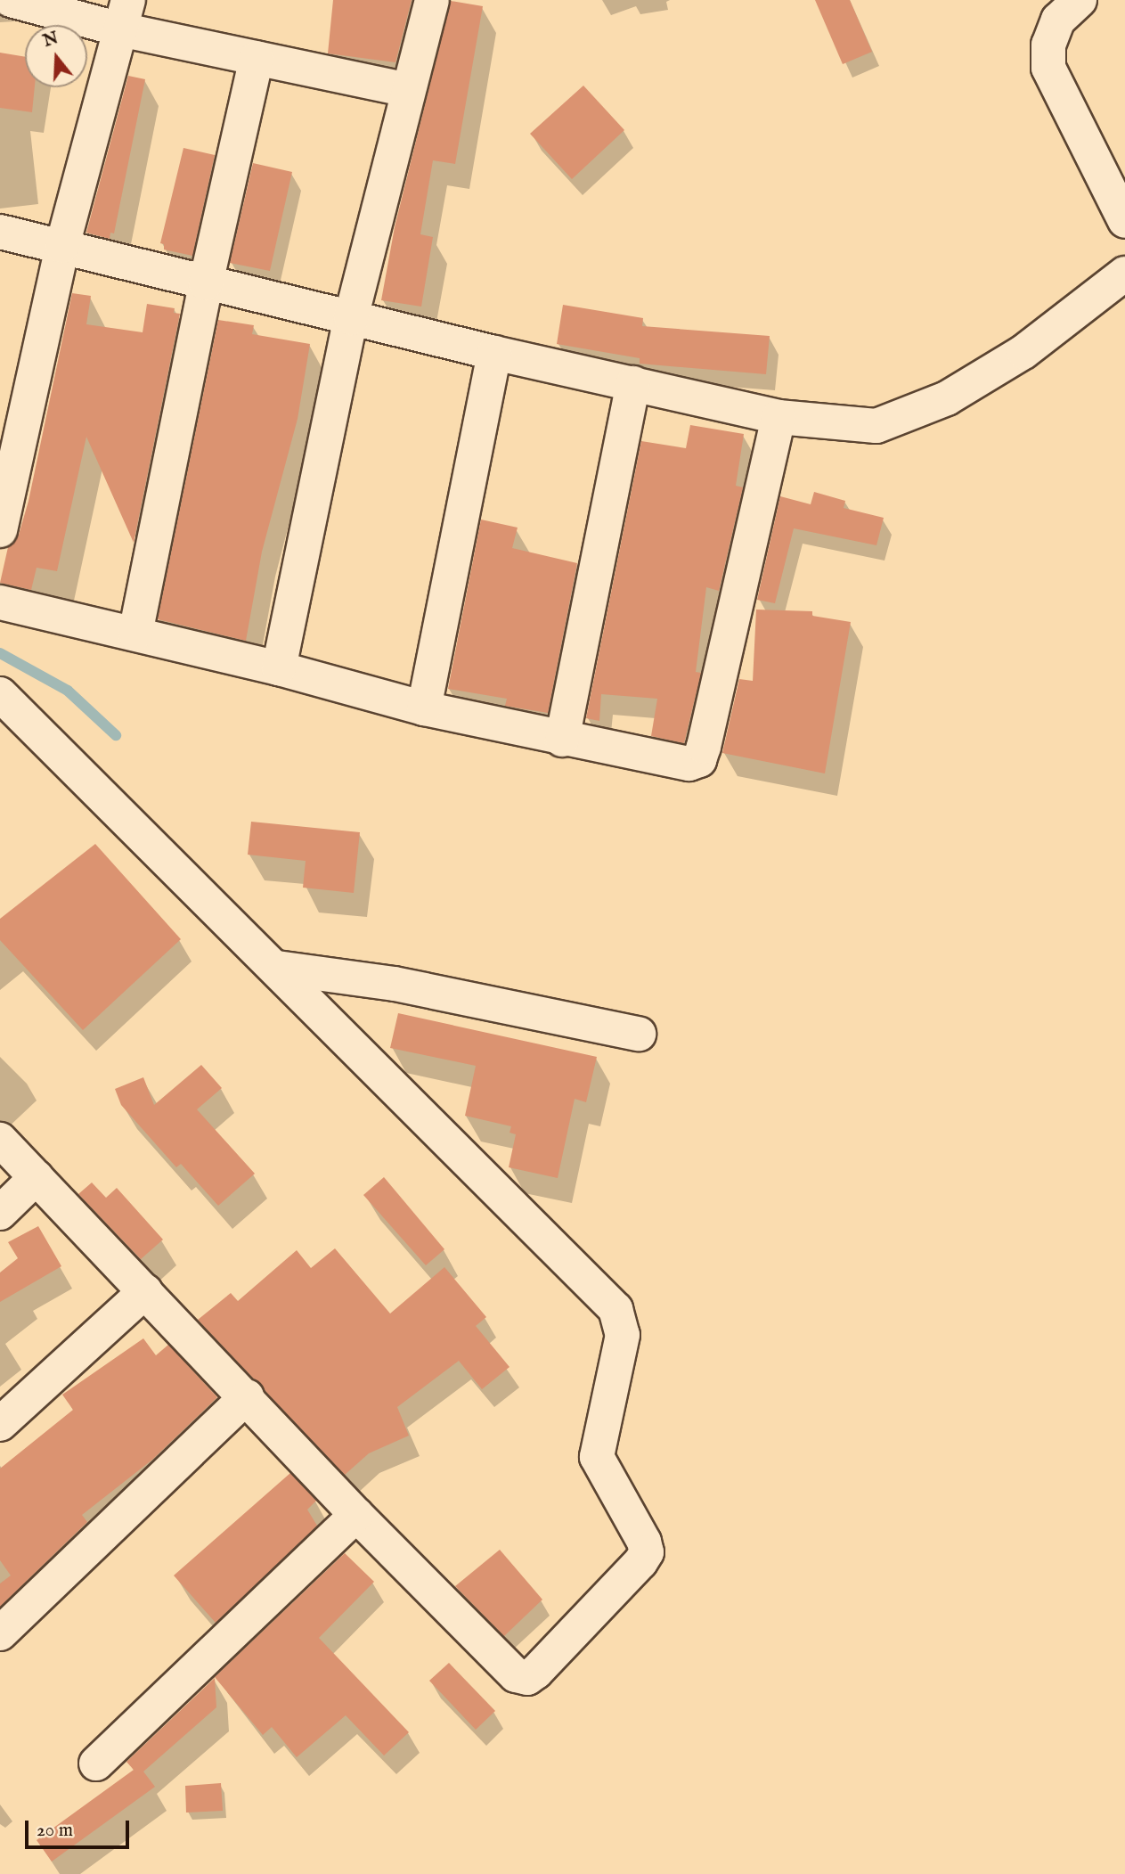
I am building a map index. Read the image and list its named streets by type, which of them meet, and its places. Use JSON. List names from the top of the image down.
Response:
{
  "scale_bar": "20 m",
  "north": "top"
}
